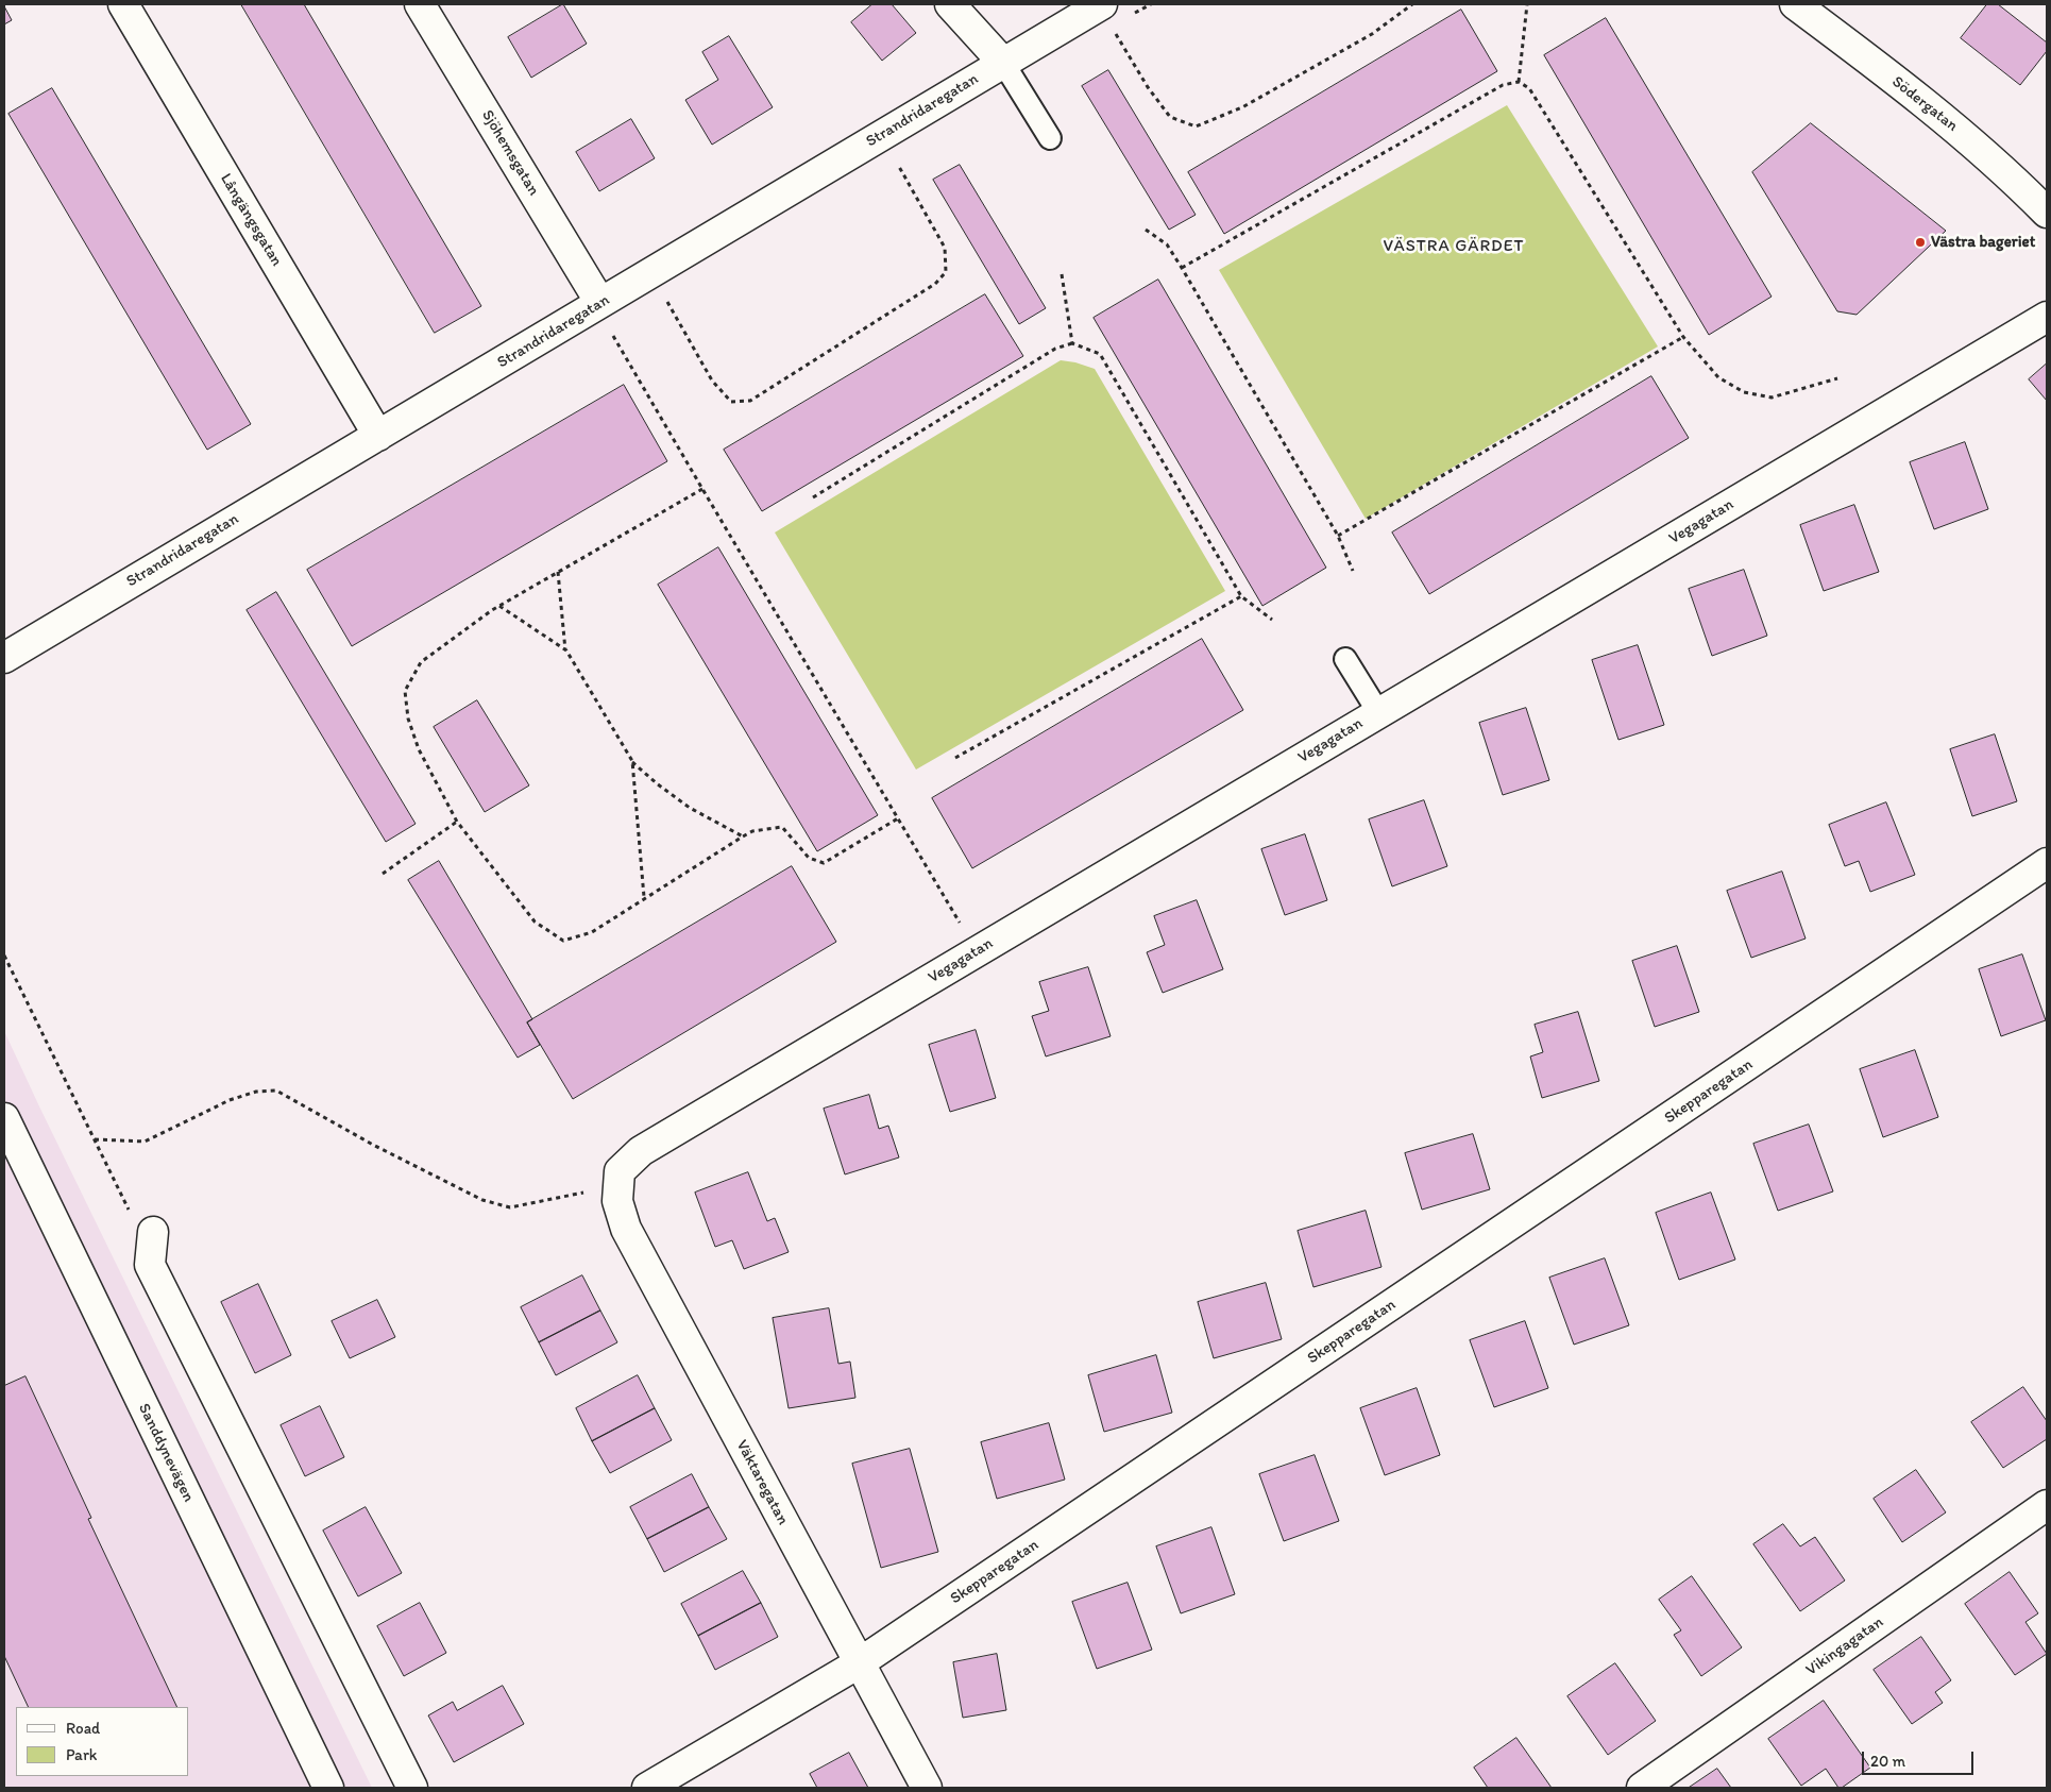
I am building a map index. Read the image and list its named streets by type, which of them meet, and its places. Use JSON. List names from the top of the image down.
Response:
{
  "streets": {
    "street": [
      "Södergatan",
      "Strandridaregatan",
      "Sjöhemsgatan",
      "Långängsgatan",
      "Vegagatan",
      "Skepparegatan",
      "Sanddynevägen",
      "Väktaregatan",
      "Vikingagatan"
    ]
  },
  "crossings": [
    ["Strandridaregatan", "Sjöhemsgatan"],
    ["Strandridaregatan", "Långängsgatan"],
    ["Vegagatan", "Väktaregatan"],
    ["Skepparegatan", "Väktaregatan"]
  ],
  "districts": ["VÄSTRA GÄRDET"],
  "places": ["Västra bageriet"],
  "legend": ["Road", "Park"],
  "scale_bar": "20 m"
}
